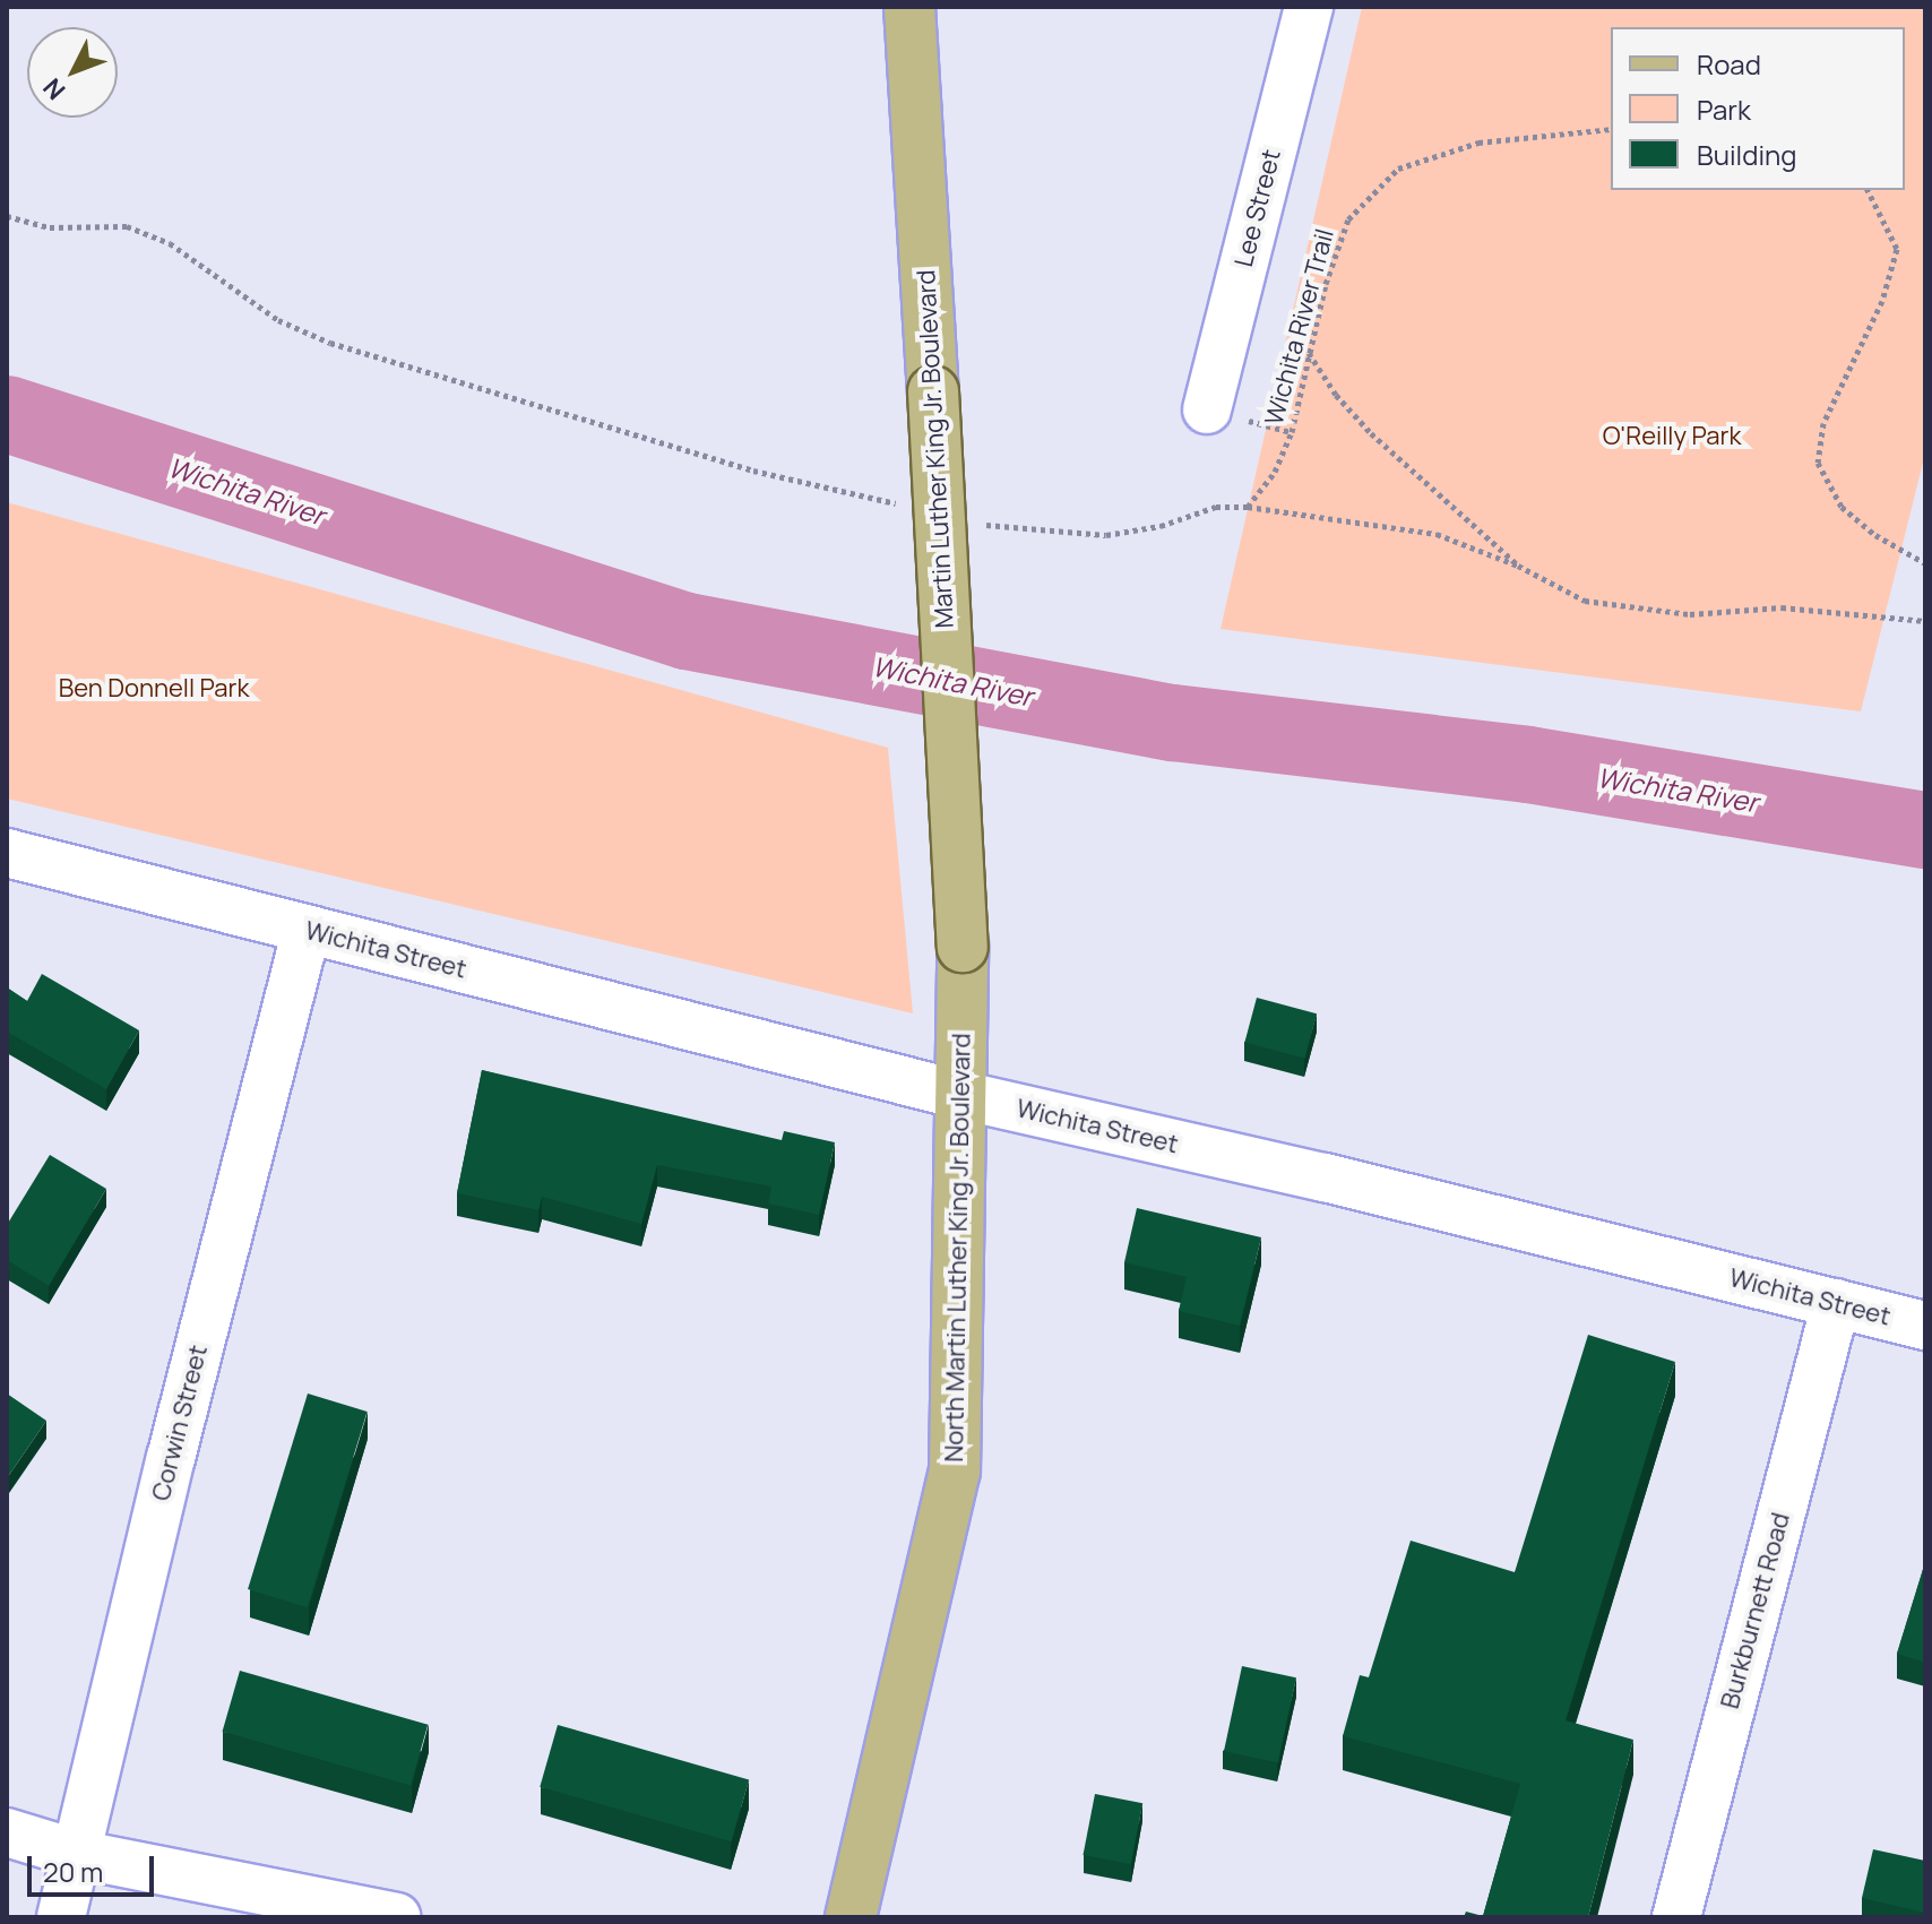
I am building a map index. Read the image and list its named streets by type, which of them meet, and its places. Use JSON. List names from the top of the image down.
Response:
{
  "streets": {
    "main road": ["Martin Luther King Jr. Boulevard", "North Martin Luther King Jr. Boulevard"],
    "street": [
      "Lee Street",
      "Wichita Street",
      "Corwin Street",
      "Burkburnett Road"
    ],
    "path": ["Wichita River Trail"]
  },
  "crossings": [
    ["Martin Luther King Jr. Boulevard", "North Martin Luther King Jr. Boulevard"],
    ["Wichita Street", "North Martin Luther King Jr. Boulevard"],
    ["Wichita Street", "Corwin Street"],
    ["Wichita Street", "Burkburnett Road"]
  ],
  "water": ["Wichita River"],
  "parks": ["O'Reilly Park", "Ben Donnell Park"],
  "legend": ["Road", "Park", "Building"],
  "scale_bar": "20 m",
  "north": "bottom left"
}
